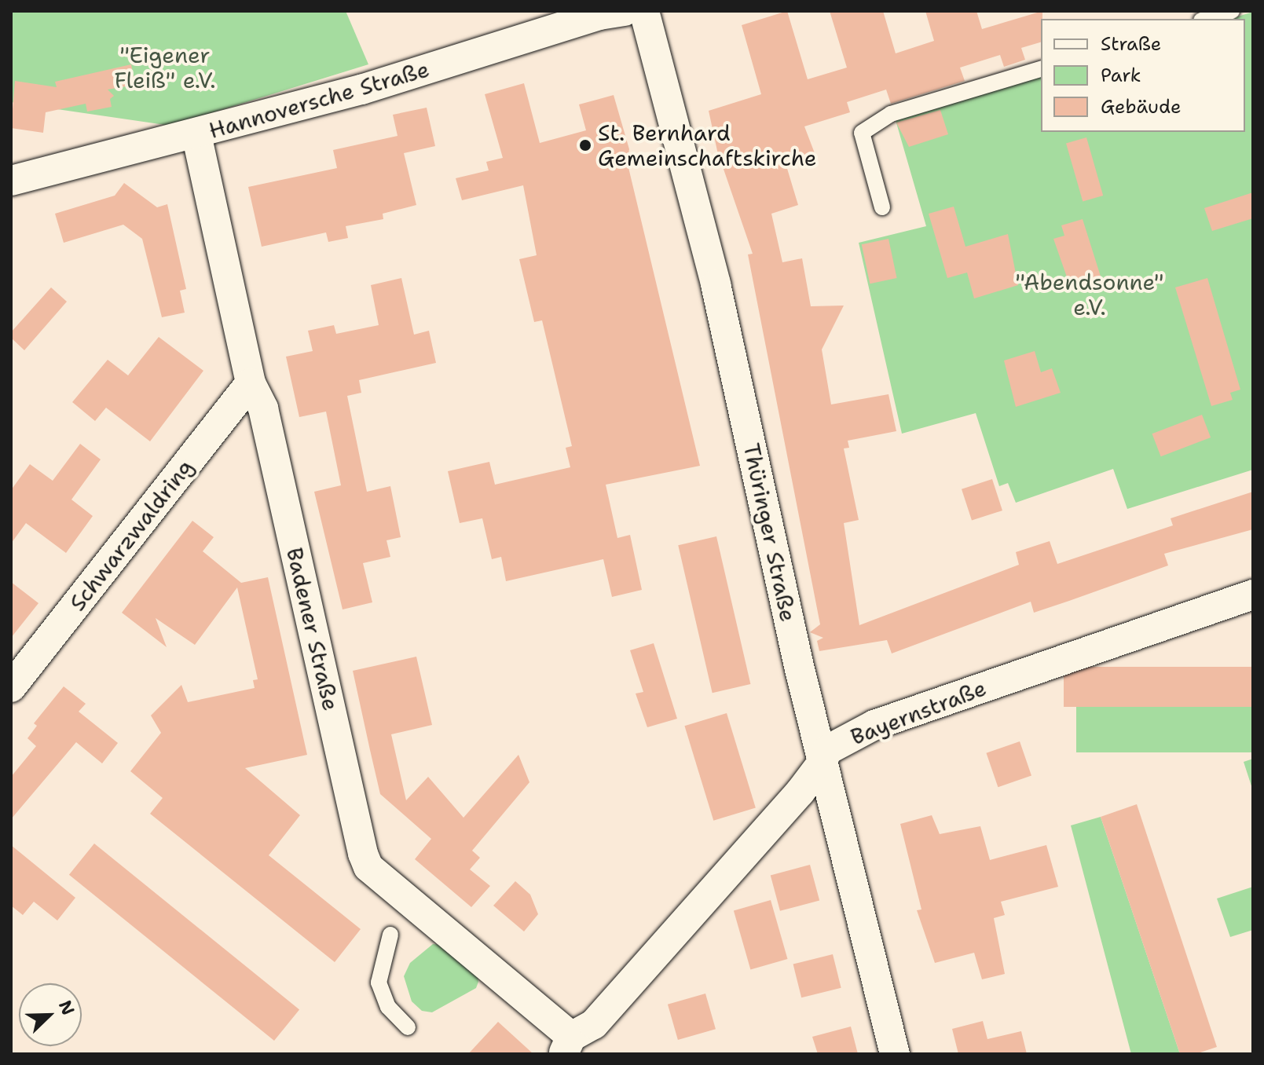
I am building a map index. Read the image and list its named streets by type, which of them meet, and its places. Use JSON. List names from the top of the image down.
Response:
{
  "streets": {
    "street": [
      "Hannoversche Straße",
      "Thüringer Straße",
      "Schwarzwaldring",
      "Badener Straße",
      "Bayernstraße"
    ]
  },
  "crossings": [
    ["Hannoversche Straße", "Badener Straße"],
    ["Thüringer Straße", "Bayernstraße"],
    ["Schwarzwaldring", "Badener Straße"],
    ["Badener Straße", "Bayernstraße"]
  ],
  "parks": ["\"Eigener Fleiß\" e.V.", "\"Abendsonne\" e.V."],
  "places": ["St. Bernhard Gemeinschaftskirche"],
  "legend": ["Straße", "Park", "Gebäude"],
  "north": "top right"
}
